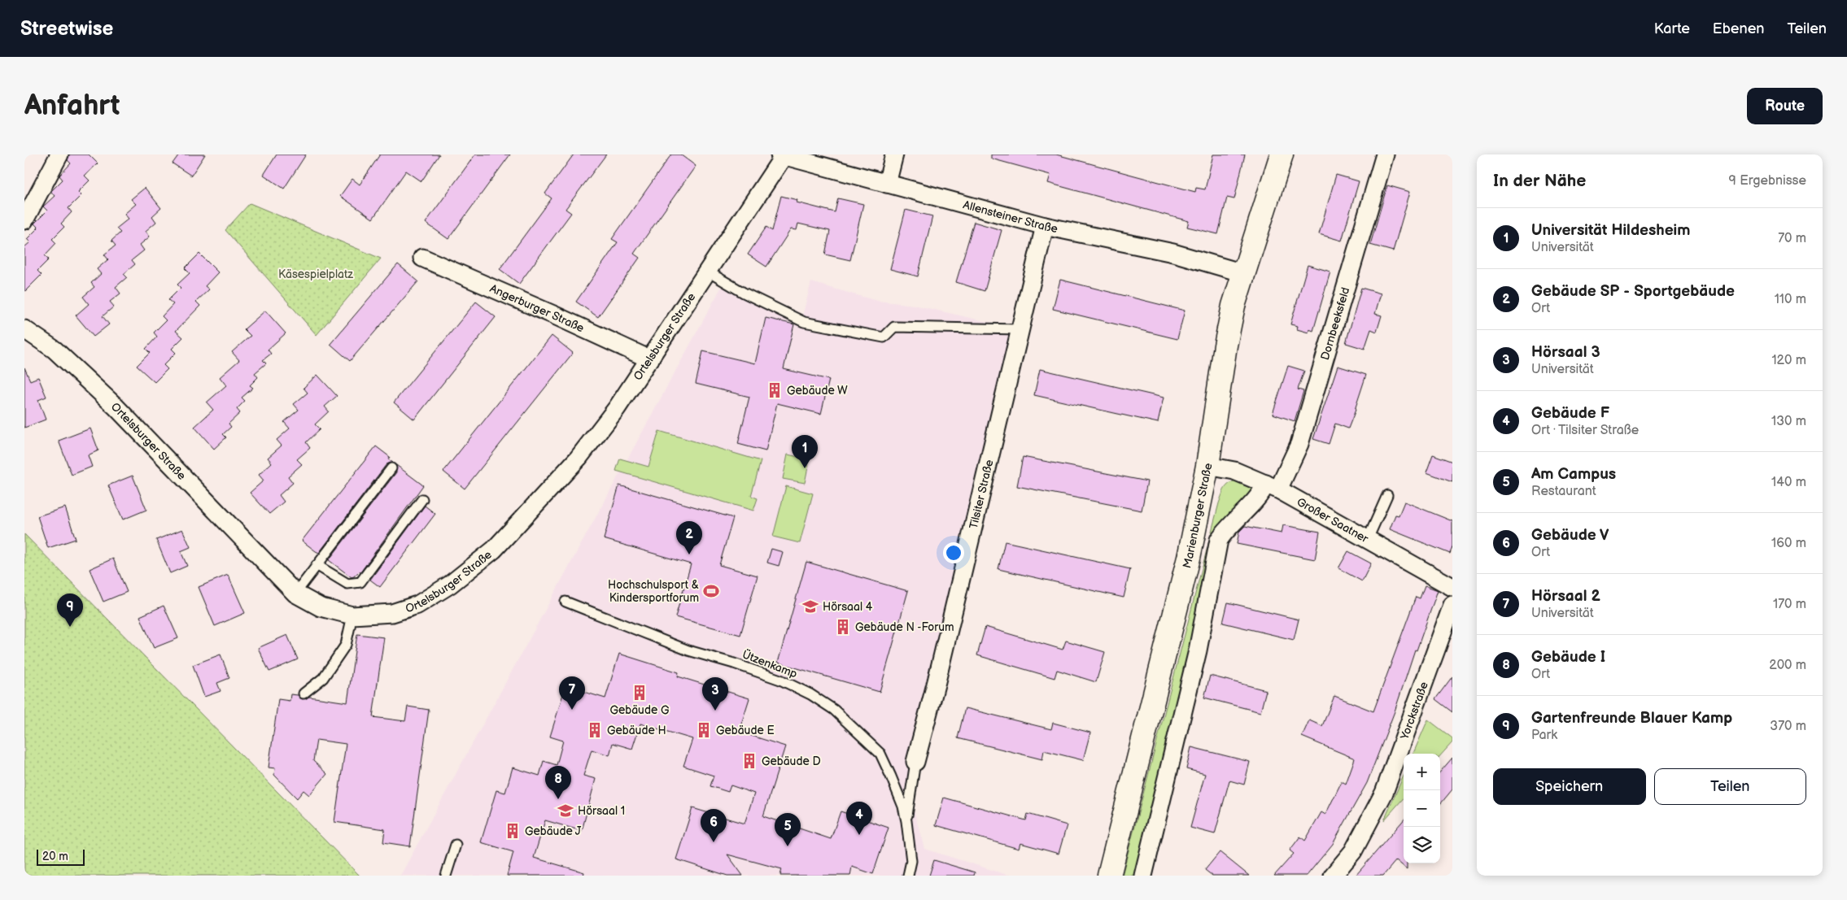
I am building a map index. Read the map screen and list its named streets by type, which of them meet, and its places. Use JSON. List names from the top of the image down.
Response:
{
  "streets": {
    "main road": ["Marienburger Straße"],
    "street": [
      "Allensteiner Straße",
      "Angerburger Straße",
      "Dornbeeksfeld",
      "Ortelsburger Straße",
      "Tilsiter Straße",
      "Großer Saatner",
      "Yorckstraße"
    ],
    "lane": ["Ützenkamp"]
  },
  "crossings": [
    ["Allensteiner Straße", "Ortelsburger Straße"],
    ["Allensteiner Straße", "Tilsiter Straße"],
    ["Allensteiner Straße", "Marienburger Straße"],
    ["Angerburger Straße", "Ortelsburger Straße"],
    ["Dornbeeksfeld", "Großer Saatner"],
    ["Marienburger Straße", "Großer Saatner"]
  ],
  "parks": ["Käsespielplatz"],
  "places": {
    "building": [
      "Gebäude W",
      "Gebäude N -Forum",
      "Gebäude G",
      "Gebäude H",
      "Gebäude E",
      "Gebäude D",
      "Gebäude J"
    ],
    "sports": ["Hochschulsport & Kindersportforum"],
    "school or university": ["Hörsaal 4", "Hörsaal 1"]
  },
  "scale_bar": "20 m",
  "page": {
    "header": "Streetwise",
    "nav": ["Karte", "Ebenen", "Teilen"],
    "buttons": [
      "Route",
      ["Speichern", "Teilen"]
    ],
    "title": "Anfahrt",
    "heading": ["In der Nähe", "9 Ergebnisse"],
    "list": [
      {
        "mark": "1",
        "name": "Universität Hildesheim",
        "note": "Universität",
        "value": "70 m"
      },
      {
        "mark": "2",
        "name": "Gebäude SP - Sportgebäude",
        "note": "Ort",
        "value": "110 m"
      },
      {
        "mark": "3",
        "name": "Hörsaal 3",
        "note": "Universität",
        "value": "120 m"
      },
      {
        "mark": "4",
        "name": "Gebäude F",
        "note": "Ort · Tilsiter Straße",
        "value": "130 m"
      },
      {
        "mark": "5",
        "name": "Am Campus",
        "note": "Restaurant",
        "value": "140 m"
      },
      {
        "mark": "6",
        "name": "Gebäude V",
        "note": "Ort",
        "value": "160 m"
      },
      {
        "mark": "7",
        "name": "Hörsaal 2",
        "note": "Universität",
        "value": "170 m"
      },
      {
        "mark": "8",
        "name": "Gebäude I",
        "note": "Ort",
        "value": "200 m"
      },
      {
        "mark": "9",
        "name": "Gartenfreunde Blauer Kamp",
        "note": "Park",
        "value": "370 m"
      }
    ],
    "pins": [
      "1",
      "2",
      "9",
      "7",
      "3",
      "8",
      "4",
      "6",
      "5"
    ],
    "map_buttons": ["+", "−"],
    "scale": "20 m"
  }
}
